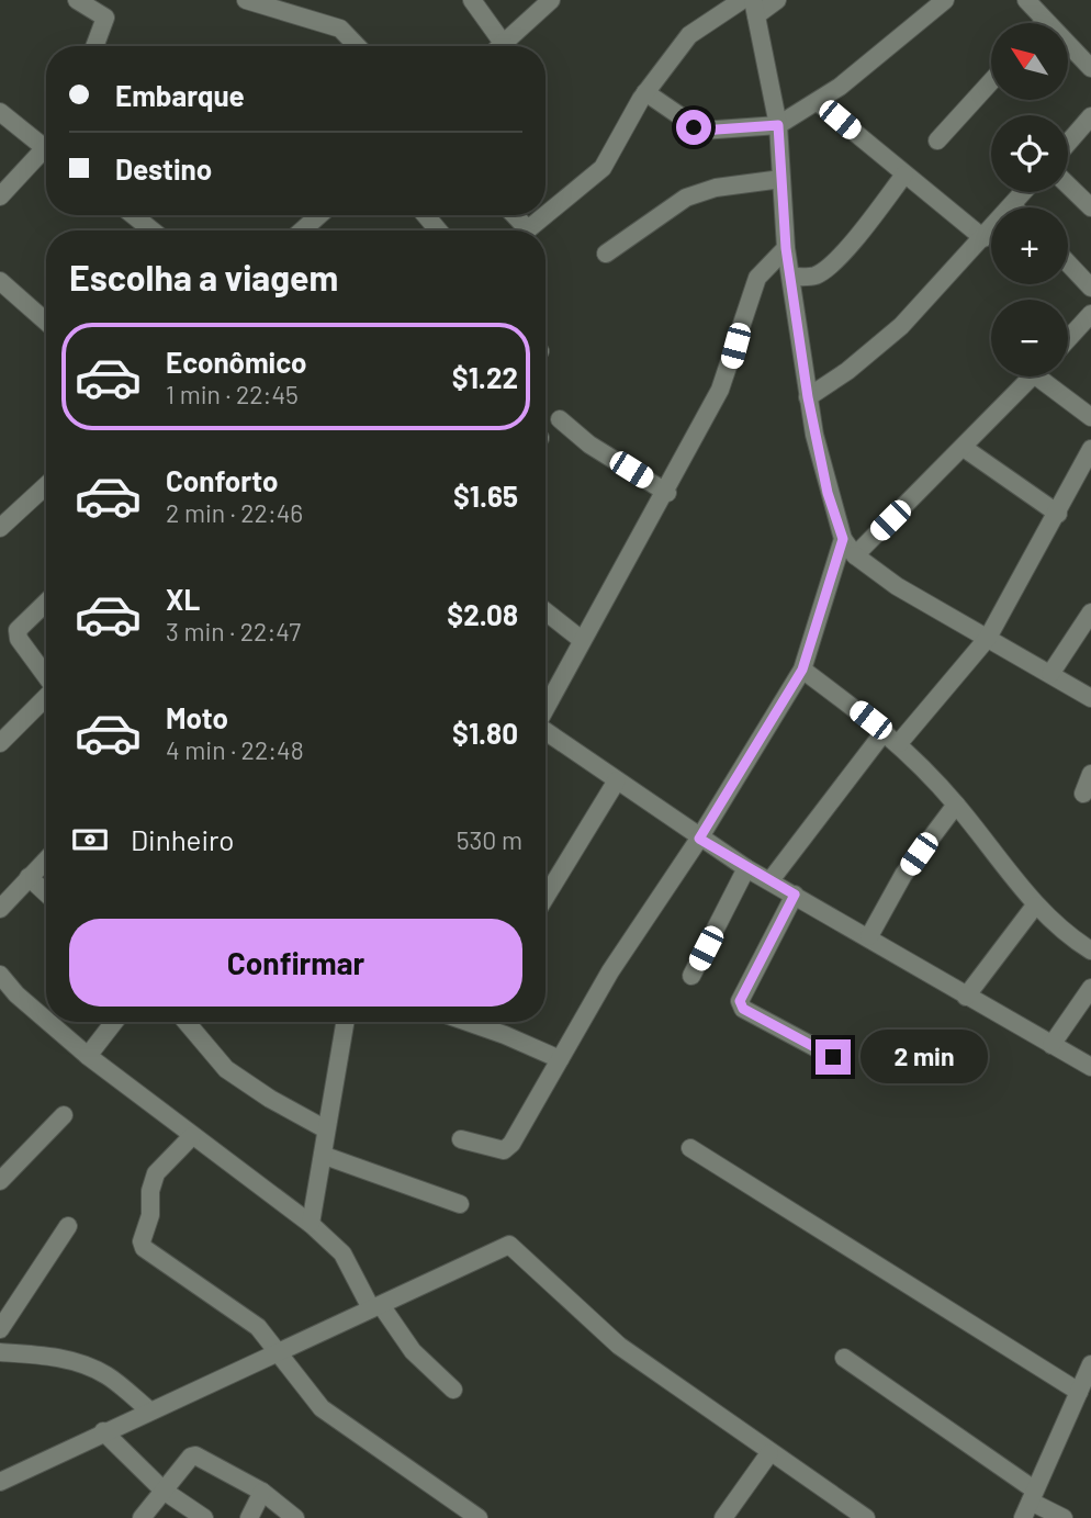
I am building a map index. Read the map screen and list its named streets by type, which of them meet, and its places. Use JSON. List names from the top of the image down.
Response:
{
  "north": "top left",
  "page": {
    "map_buttons": ["+", "−"],
    "banner": ["Embarque", "Destino"],
    "heading": "Escolha a viagem",
    "list": [
      {
        "name": "Econômico",
        "note": "1 min · 22:45",
        "value": "$1.22"
      },
      {
        "name": "Conforto",
        "note": "2 min · 22:46",
        "value": "$1.65"
      },
      {
        "name": "XL",
        "note": "3 min · 22:47",
        "value": "$2.08"
      },
      {
        "name": "Moto",
        "note": "4 min · 22:48",
        "value": "$1.80"
      }
    ],
    "pay": ["Dinheiro", "530 m"],
    "buttons": "Confirmar",
    "bubble": "2 min"
  }
}
